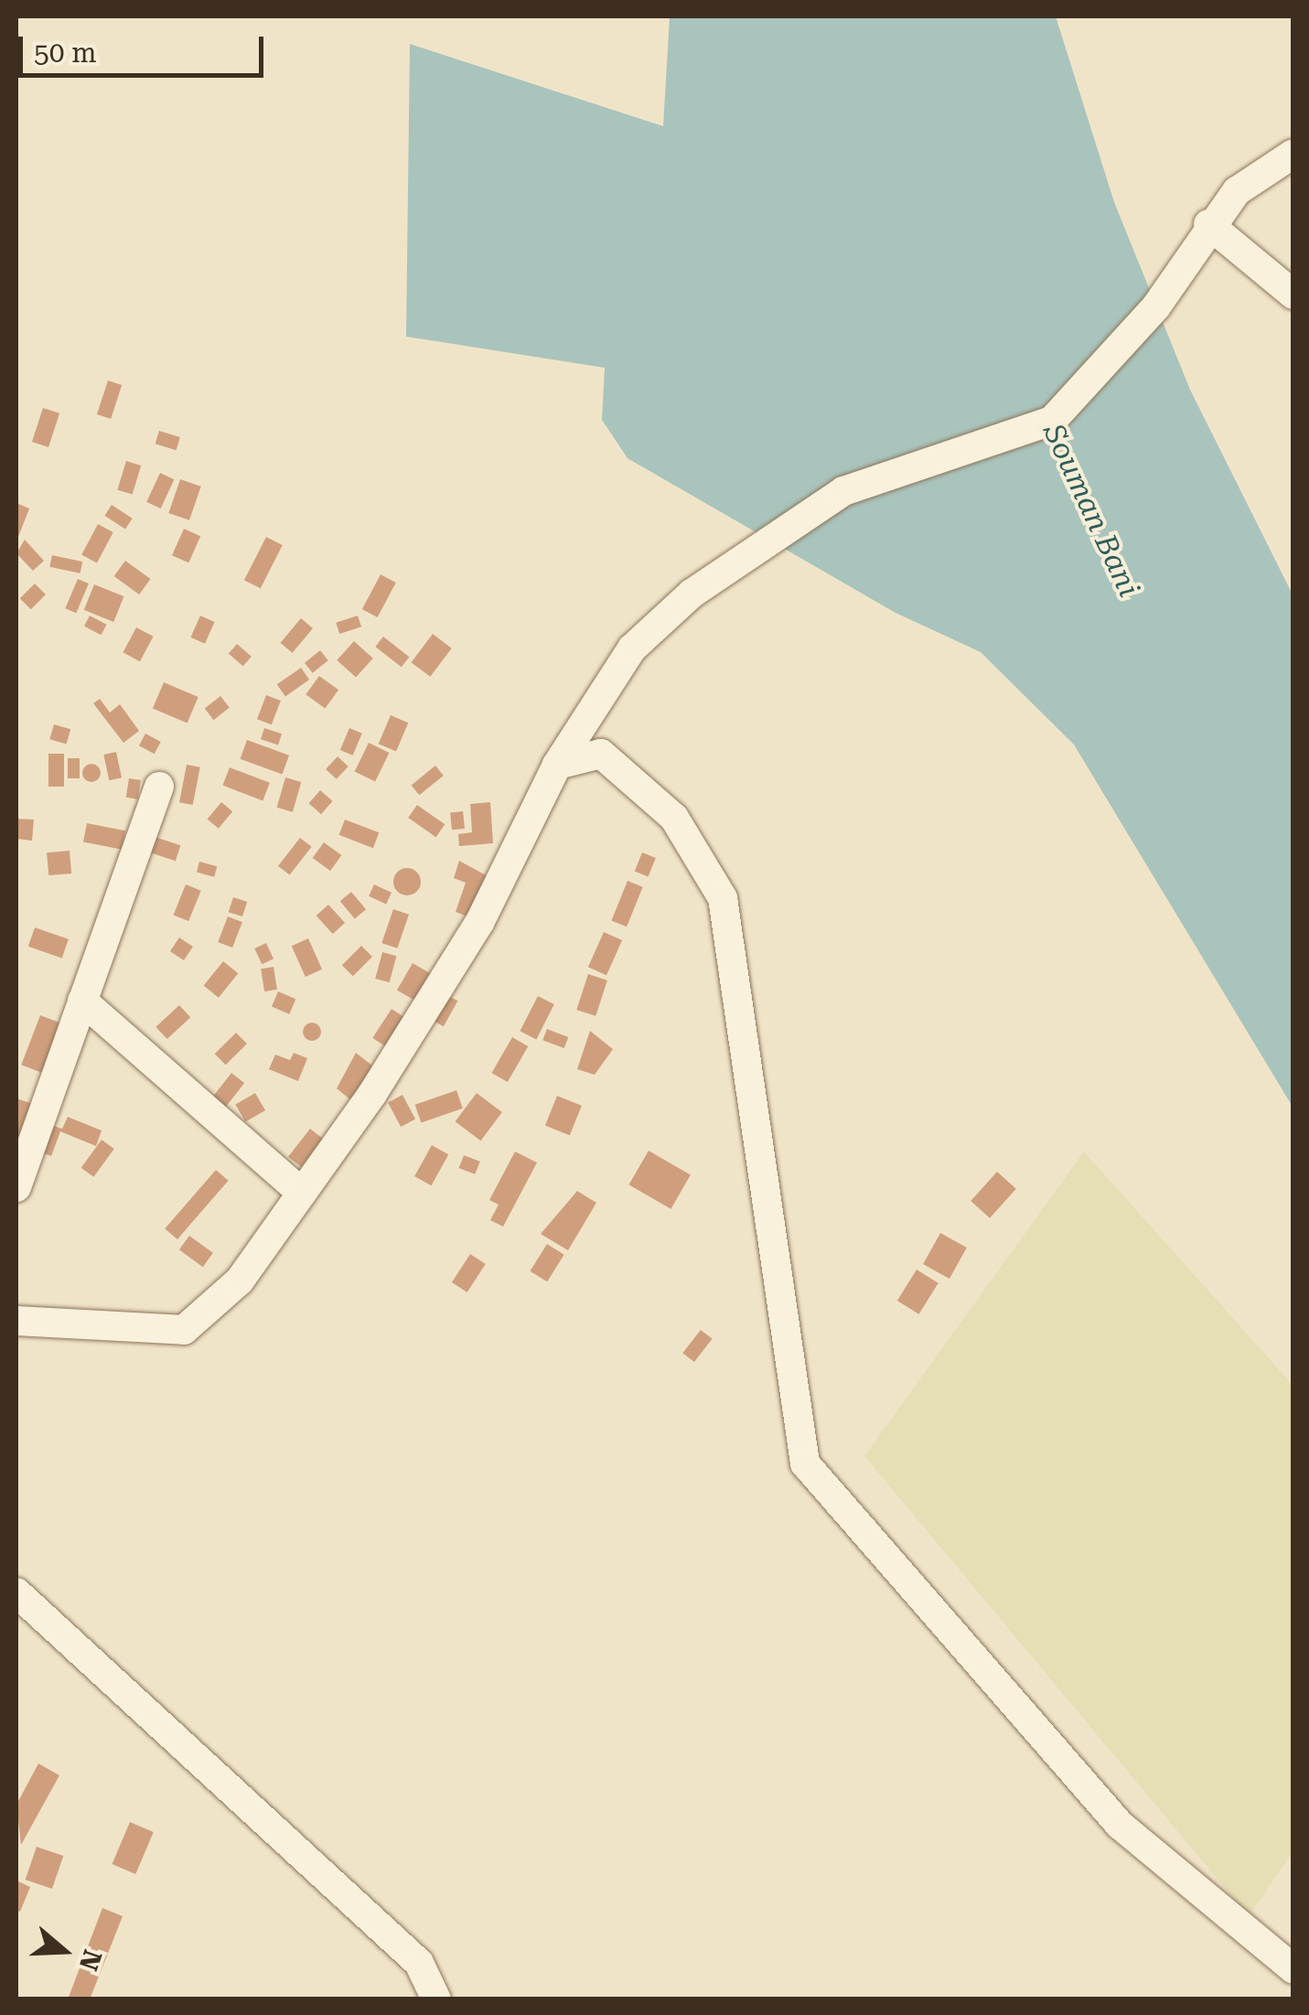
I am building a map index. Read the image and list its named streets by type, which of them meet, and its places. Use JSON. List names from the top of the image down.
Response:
{
  "water": ["Souman Bani"],
  "scale_bar": "50 m",
  "north": "right"
}
